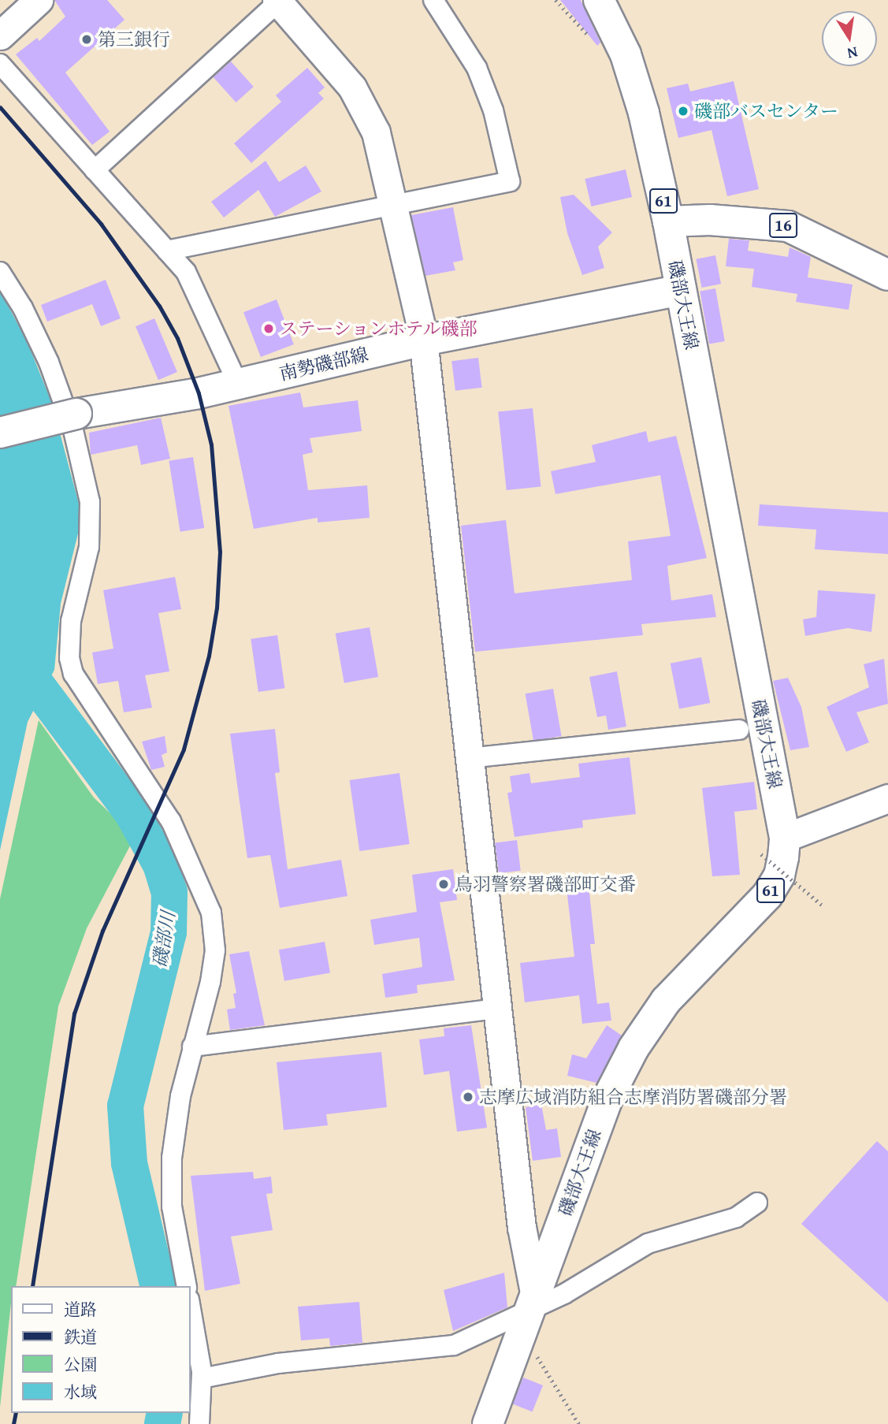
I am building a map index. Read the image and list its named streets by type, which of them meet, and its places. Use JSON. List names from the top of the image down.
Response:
{
  "streets": {
    "main road": [
      "61",
      "16",
      "磯部大王線",
      "南勢磯部線"
    ]
  },
  "crossings": [
    ["16", "磯部大王線"],
    ["磯部大王線", "南勢磯部線"]
  ],
  "water": ["磯部川"],
  "places": [
    "第三銀行",
    "磯部バスセンター",
    "ステーションホテル磯部",
    "鳥羽警察署磯部町交番",
    "志摩広域消防組合志摩消防署磯部分署"
  ],
  "legend": [
    "道路",
    "鉄道",
    "公園",
    "水域"
  ],
  "north": "bottom"
}
